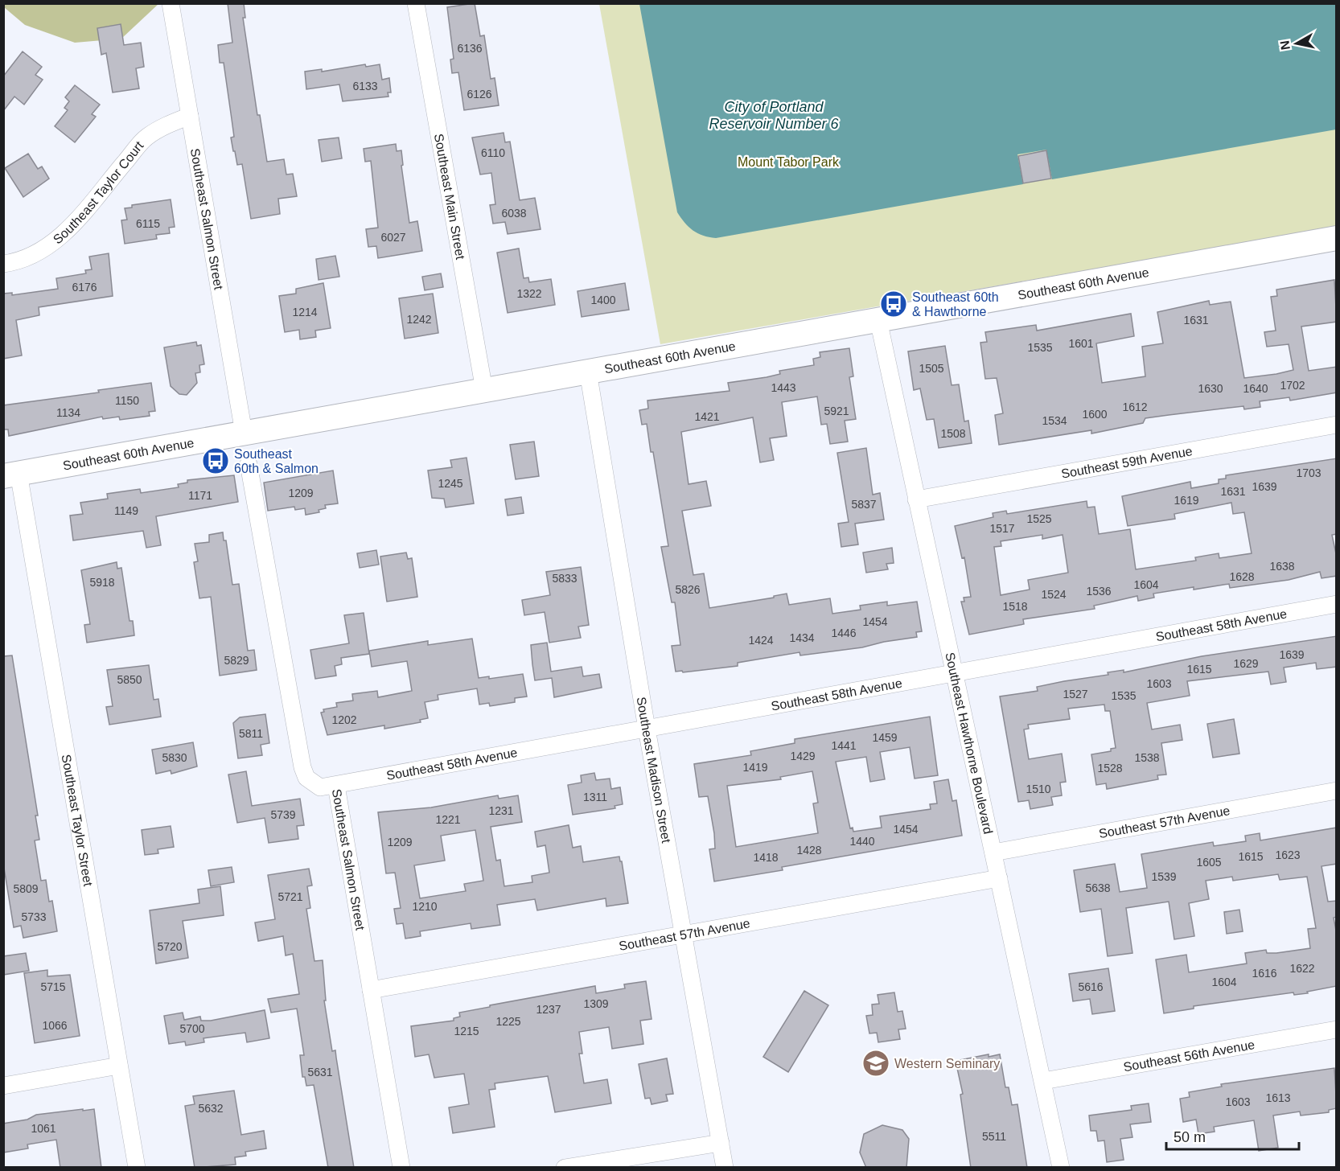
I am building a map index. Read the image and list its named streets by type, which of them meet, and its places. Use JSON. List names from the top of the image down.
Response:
{
  "streets": {
    "main road": ["Southeast 60th Avenue"],
    "street": [
      "Southeast Taylor Court",
      "Southeast Main Street",
      "Southeast Salmon Street",
      "Southeast 59th Avenue",
      "Southeast 58th Avenue",
      "Southeast Hawthorne Boulevard",
      "Southeast Madison Street",
      "Southeast Taylor Street",
      "Southeast 57th Avenue",
      "Southeast 56th Avenue"
    ]
  },
  "crossings": [
    ["Southeast Taylor Court", "Southeast Salmon Street"],
    ["Southeast Main Street", "Southeast 60th Avenue"],
    ["Southeast Salmon Street", "Southeast 60th Avenue"],
    ["Southeast Salmon Street", "Southeast 58th Avenue"],
    ["Southeast Salmon Street", "Southeast 57th Avenue"],
    ["Southeast 60th Avenue", "Southeast Hawthorne Boulevard"],
    ["Southeast 60th Avenue", "Southeast Madison Street"],
    ["Southeast 60th Avenue", "Southeast Taylor Street"],
    ["Southeast 59th Avenue", "Southeast Hawthorne Boulevard"],
    ["Southeast 58th Avenue", "Southeast Hawthorne Boulevard"],
    ["Southeast 58th Avenue", "Southeast Madison Street"],
    ["Southeast Hawthorne Boulevard", "Southeast 57th Avenue"],
    ["Southeast Hawthorne Boulevard", "Southeast 56th Avenue"],
    ["Southeast Madison Street", "Southeast 57th Avenue"]
  ],
  "water": ["City of Portland Reservoir Number 6"],
  "parks": ["Mount Tabor Park"],
  "places": {
    "bus stop": ["Southeast 60th & Hawthorne", "Southeast 60th & Salmon"],
    "school or university": ["Western Seminary"]
  },
  "house_numbers": [
    "6136",
    "6133",
    "6126",
    "6110",
    "6038",
    "6115",
    "6027",
    "6176",
    "1322",
    "1400",
    "1214",
    "1242",
    "1631",
    "1601",
    "1535",
    "1505",
    "1702",
    "1443",
    "1630",
    "1640",
    "1150",
    "1612",
    "5921",
    "1134",
    "1600",
    "1421",
    "1534",
    "1508",
    "1703",
    "1245",
    "1639",
    "1631",
    "1209",
    "1171",
    "1619",
    "5837",
    "1149",
    "1525",
    "1517",
    "1638",
    "1628",
    "5833",
    "5918",
    "1604",
    "5826",
    "1536",
    "1524",
    "1518",
    "1454",
    "1446",
    "1434",
    "1424",
    "1639",
    "5829",
    "1629",
    "1615",
    "5850",
    "1603",
    "1527",
    "1535",
    "1202",
    "5811",
    "1459",
    "1441",
    "1429",
    "5830",
    "1538",
    "1419",
    "1528",
    "1510",
    "1311",
    "1231",
    "5739",
    "1221",
    "1454",
    "1440",
    "1209",
    "1428",
    "1623",
    "1615",
    "1418",
    "1605",
    "1539",
    "5638",
    "5809",
    "5721",
    "1210",
    "5733",
    "5720",
    "1622",
    "1616",
    "1604",
    "5715",
    "5616",
    "1309",
    "1237",
    "1225",
    "1066",
    "5700",
    "1215",
    "5631",
    "1613",
    "1603",
    "5632",
    "1061",
    "5511"
  ],
  "scale_bar": "50 m",
  "north": "left"
}
